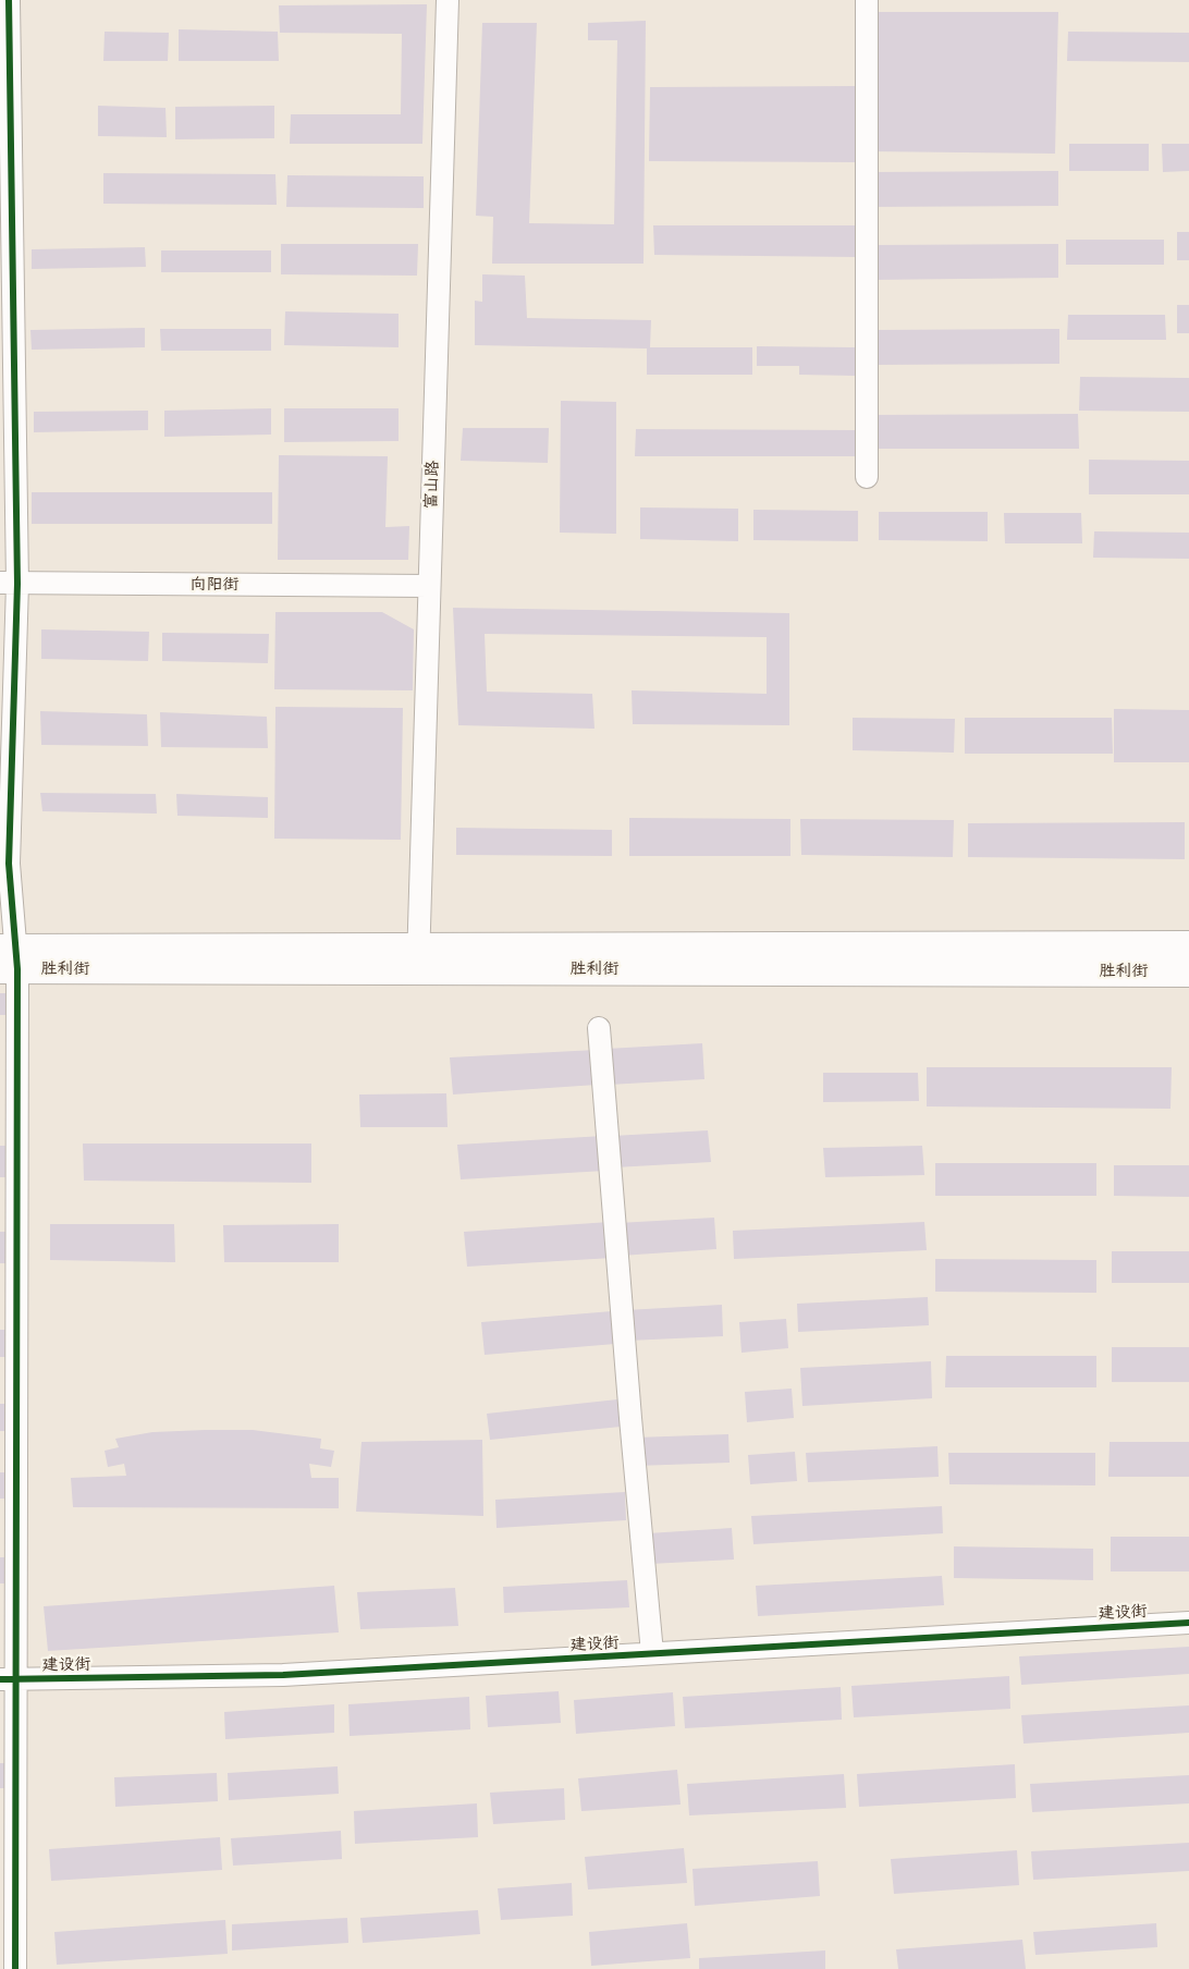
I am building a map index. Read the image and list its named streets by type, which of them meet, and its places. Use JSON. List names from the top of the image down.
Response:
{
  "streets": {
    "main road": ["胜利街"],
    "street": ["富山路", "向阳街", "建设街"]
  },
  "crossings": [
    ["富山路", "向阳街"],
    ["富山路", "胜利街"]
  ]
}
